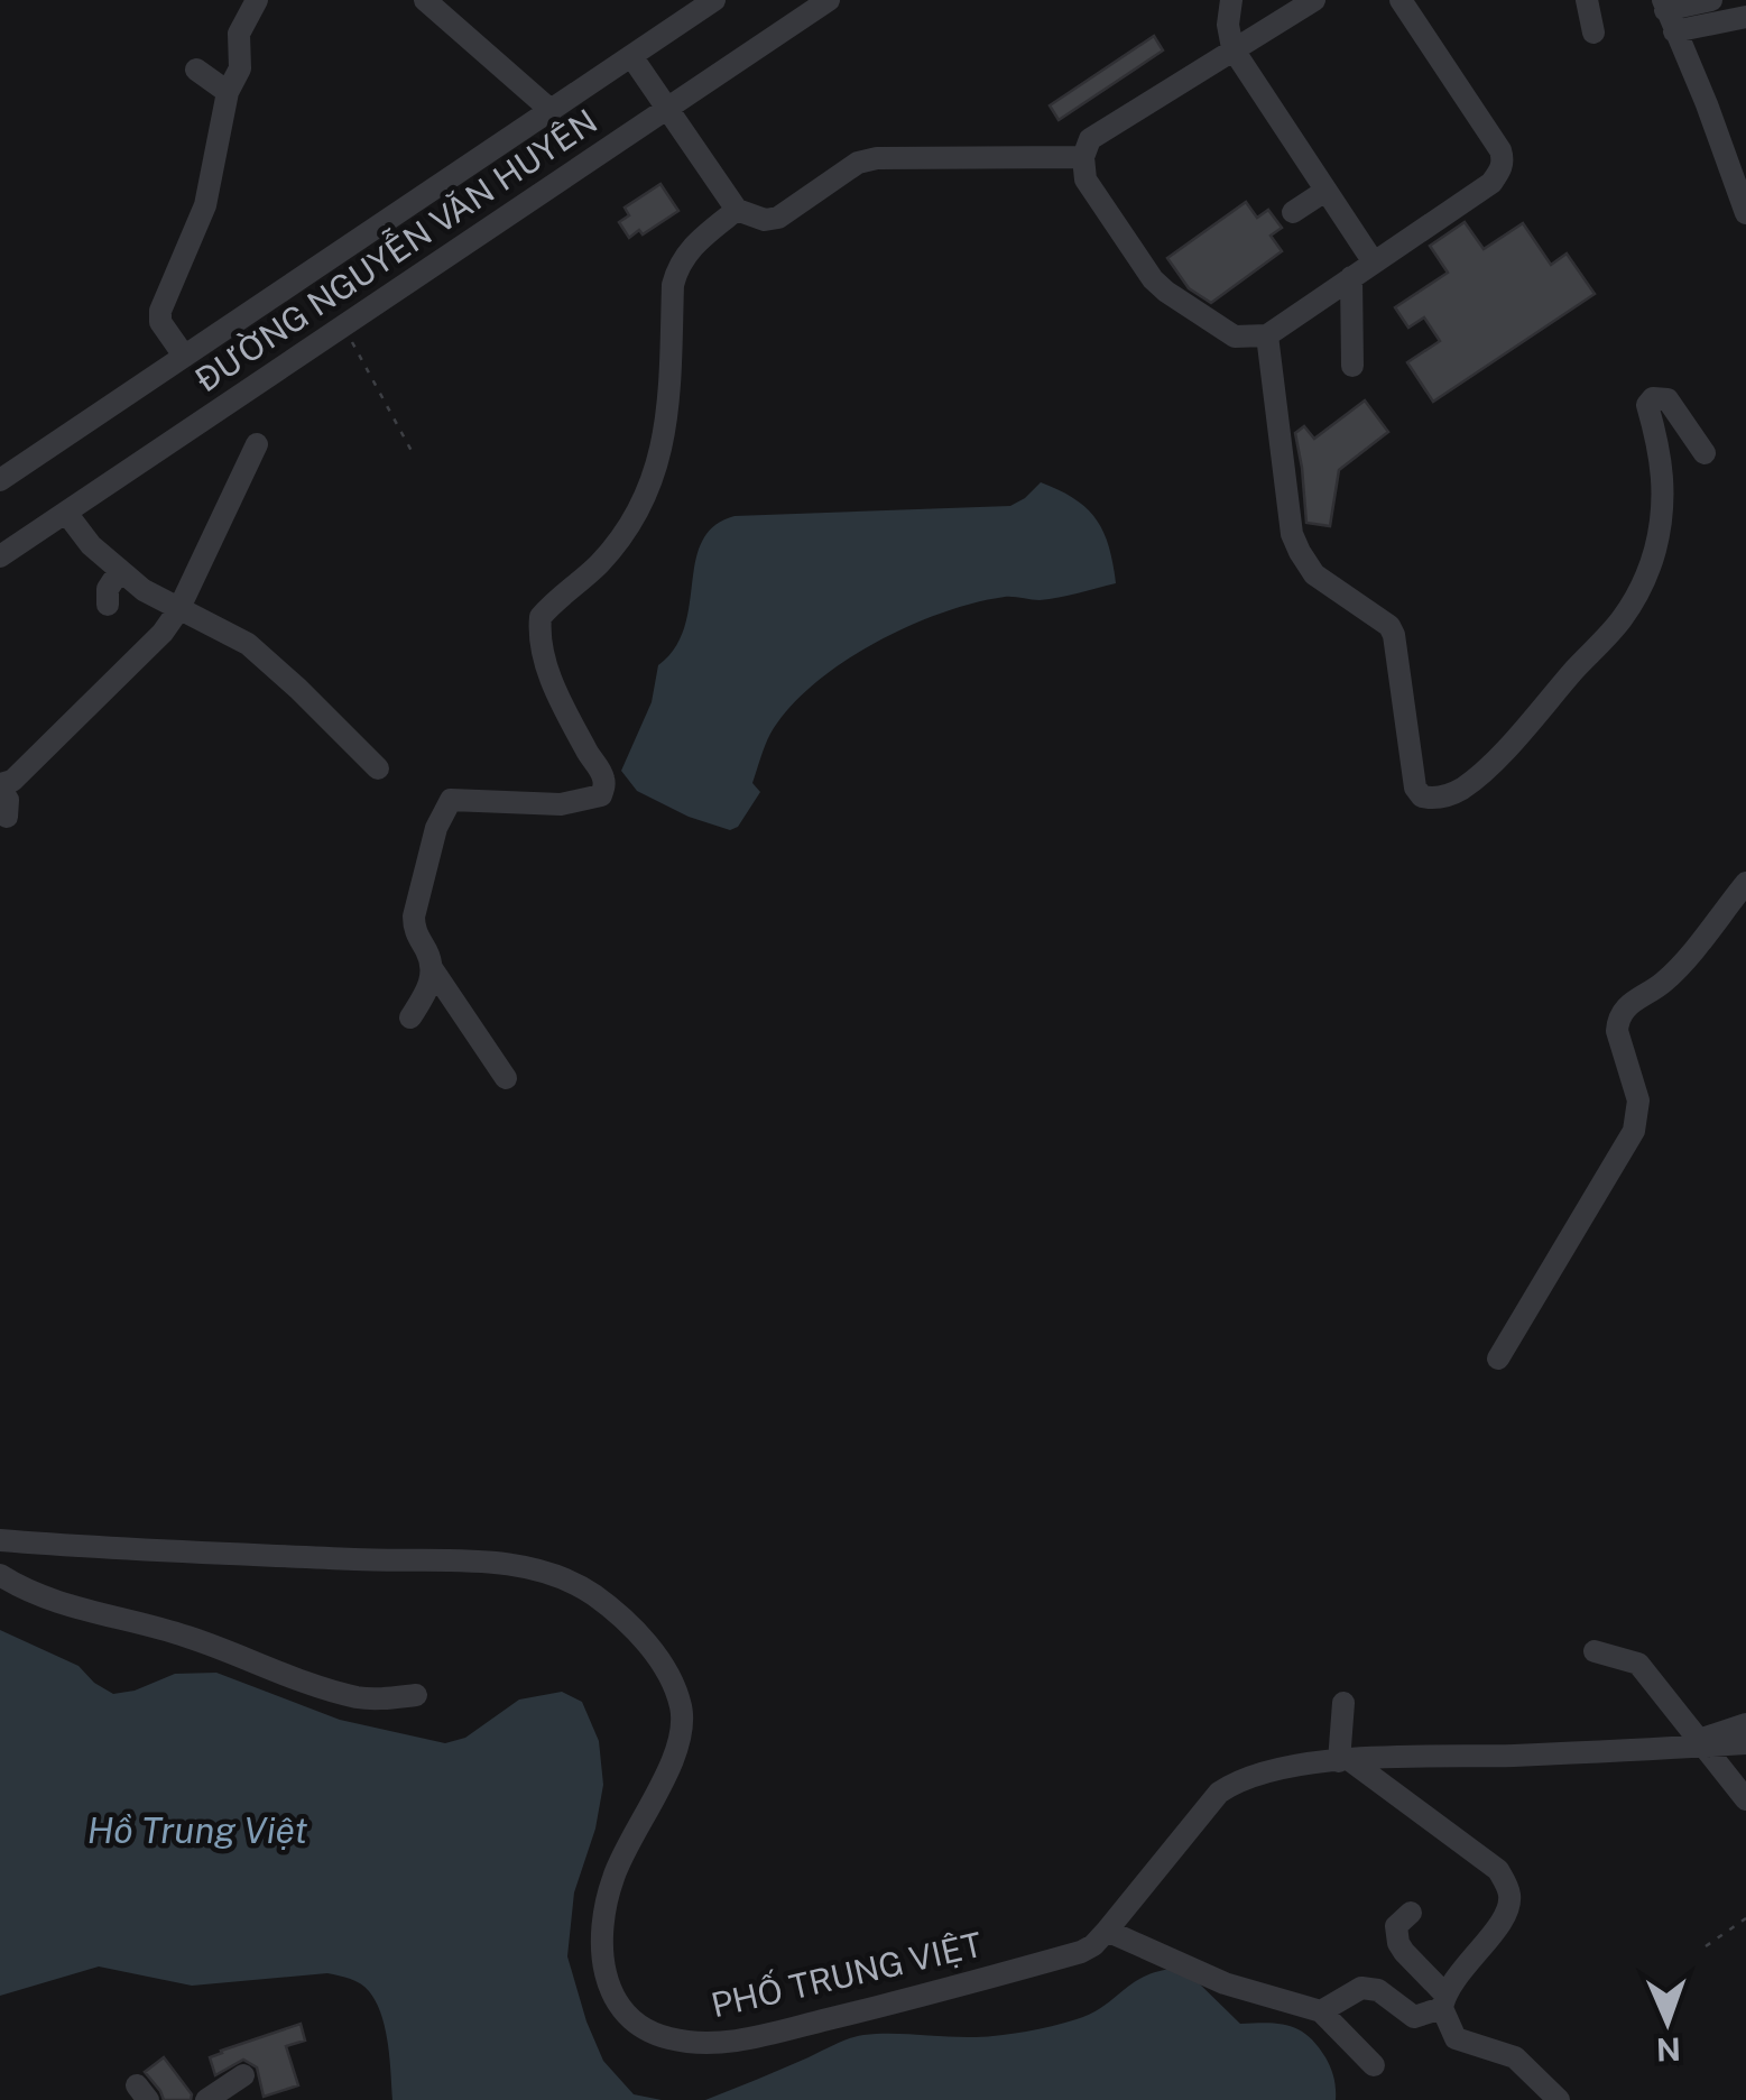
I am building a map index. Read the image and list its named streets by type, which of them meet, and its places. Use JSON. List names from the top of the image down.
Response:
{
  "streets": {
    "street": ["ĐƯỜNG NGUYỄN VĂN HUYÊN", "PHỐ TRUNG VIỆT"]
  },
  "water": ["Hồ Trung Việt"],
  "north": "bottom"
}
